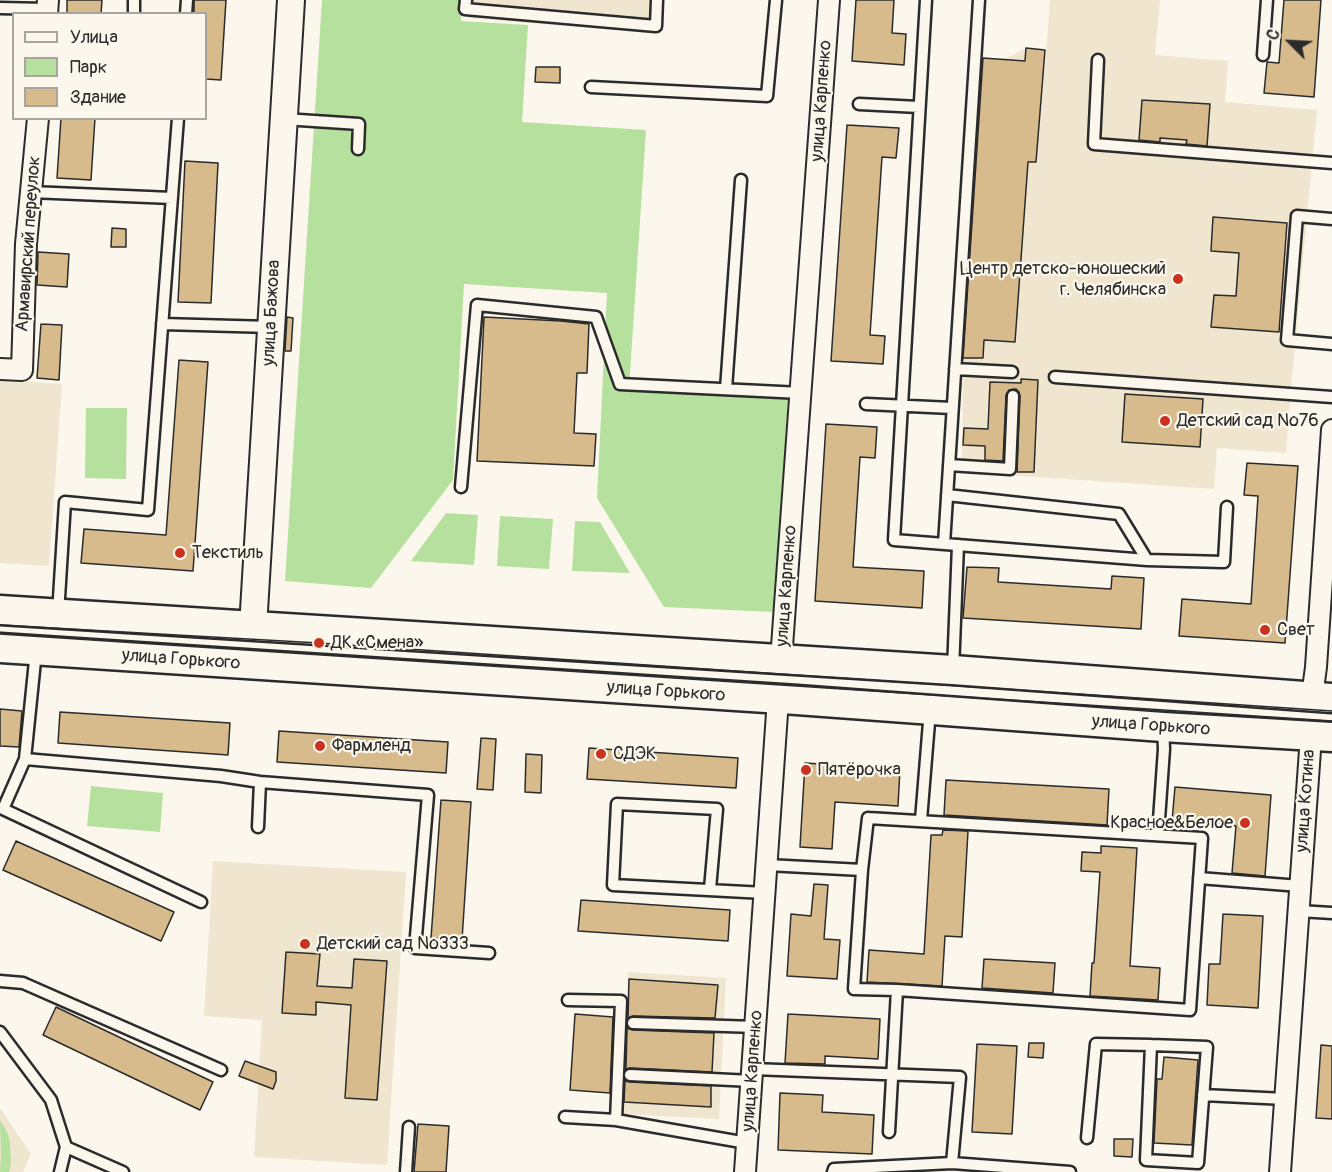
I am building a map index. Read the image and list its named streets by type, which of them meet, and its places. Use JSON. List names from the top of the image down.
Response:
{
  "streets": {
    "main road": ["улица Карпенко", "улица Горького", "улица Котина"],
    "street": ["Армавирский переулок", "улица Бажова"]
  },
  "crossings": [
    ["улица Карпенко", "улица Горького"],
    ["улица Бажова", "улица Горького"],
    ["улица Горького", "улица Котина"]
  ],
  "places": [
    "Центр детско-юношеский г. Челябинска",
    "Детский сад №76",
    "Текстиль",
    "Свет",
    "ДК «Смена»",
    "Фармленд",
    "СДЭК",
    "Пятёрочка",
    "Красное&Белое",
    "Детский сад №333"
  ],
  "legend": ["Улица", "Парк", "Здание"],
  "north": "top left"
}
